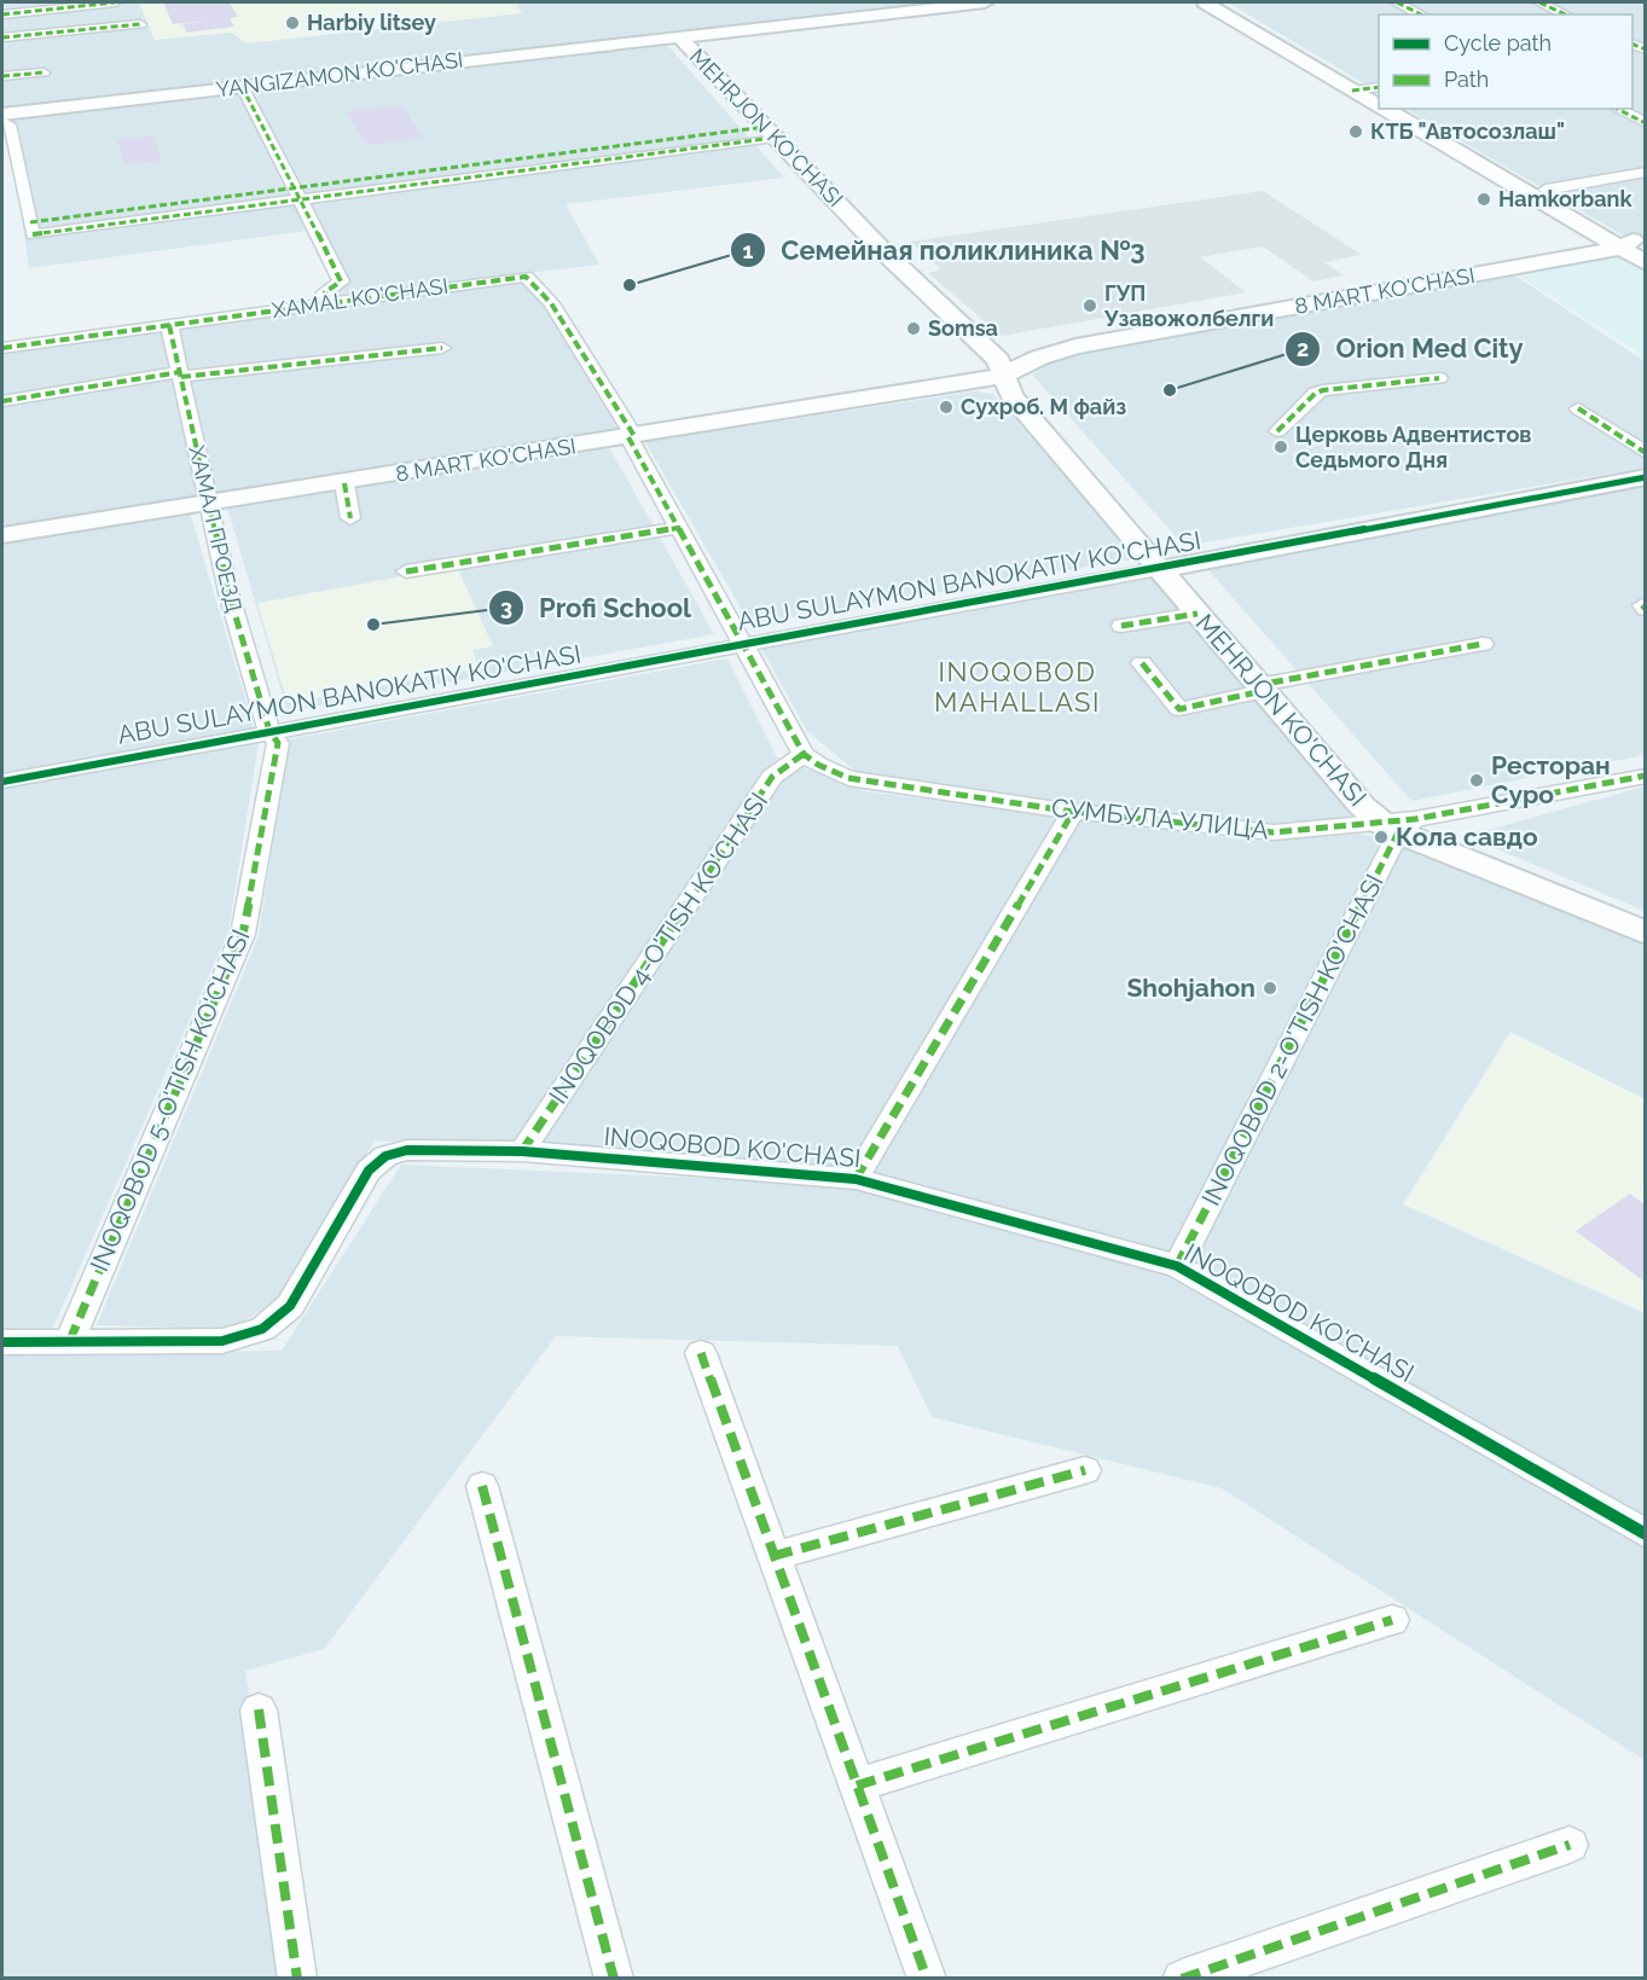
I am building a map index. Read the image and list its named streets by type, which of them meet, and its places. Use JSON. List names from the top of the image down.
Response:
{
  "streets": {
    "main road": [
      "YANGIZAMON KO'CHASI",
      "MEHRJON KO'CHASI",
      "8 MART KO'CHASI",
      "ABU SULAYMON BANOKATIY KO'CHASI"
    ],
    "street": [
      "XAMAL KO'CHASI",
      "ХАМАЛ ПРОЕЗД",
      "СУМБУЛА УЛИЦА",
      "INOQOBOD 4-O'TISH KO'CHASI",
      "INOQOBOD 2-O'TISH KO'CHASI",
      "INOQOBOD 5-O'TISH KO'CHASI",
      "INOQOBOD KO'CHASI"
    ]
  },
  "crossings": [
    ["YANGIZAMON KO'CHASI", "MEHRJON KO'CHASI"],
    ["MEHRJON KO'CHASI", "8 MART KO'CHASI"],
    ["MEHRJON KO'CHASI", "ABU SULAYMON BANOKATIY KO'CHASI"],
    ["MEHRJON KO'CHASI", "СУМБУЛА УЛИЦА"],
    ["MEHRJON KO'CHASI", "INOQOBOD 2-O'TISH KO'CHASI"],
    ["8 MART KO'CHASI", "XAMAL KO'CHASI"],
    ["8 MART KO'CHASI", "ХАМАЛ ПРОЕЗД"],
    ["XAMAL KO'CHASI", "ХАМАЛ ПРОЕЗД"],
    ["ХАМАЛ ПРОЕЗД", "ABU SULAYMON BANOKATIY KO'CHASI"],
    ["ХАМАЛ ПРОЕЗД", "INOQOBOD 5-O'TISH KO'CHASI"],
    ["ABU SULAYMON BANOKATIY KO'CHASI", "INOQOBOD 5-O'TISH KO'CHASI"],
    ["СУМБУЛА УЛИЦА", "INOQOBOD 4-O'TISH KO'CHASI"],
    ["СУМБУЛА УЛИЦА", "INOQOBOD 2-O'TISH KO'CHASI"],
    ["INOQOBOD 4-O'TISH KO'CHASI", "INOQOBOD KO'CHASI"],
    ["INOQOBOD 2-O'TISH KO'CHASI", "INOQOBOD KO'CHASI"],
    ["INOQOBOD 5-O'TISH KO'CHASI", "INOQOBOD KO'CHASI"]
  ],
  "districts": ["INOQOBOD MAHALLASI"],
  "places": [
    "Harbiy litsey",
    "КТБ \"Автосозлаш\"",
    "Hamkorbank",
    "Семейная поликлиника №3",
    "ГУП Узавожолбелги",
    "Somsa",
    "Orion Med City",
    "Сухроб. М файз",
    "Церковь Адвентистов Седьмого Дня",
    "Profi School",
    "Ресторан Суро",
    "Кола савдо",
    "Shohjahon"
  ],
  "legend": ["Cycle path", "Path"]
}
